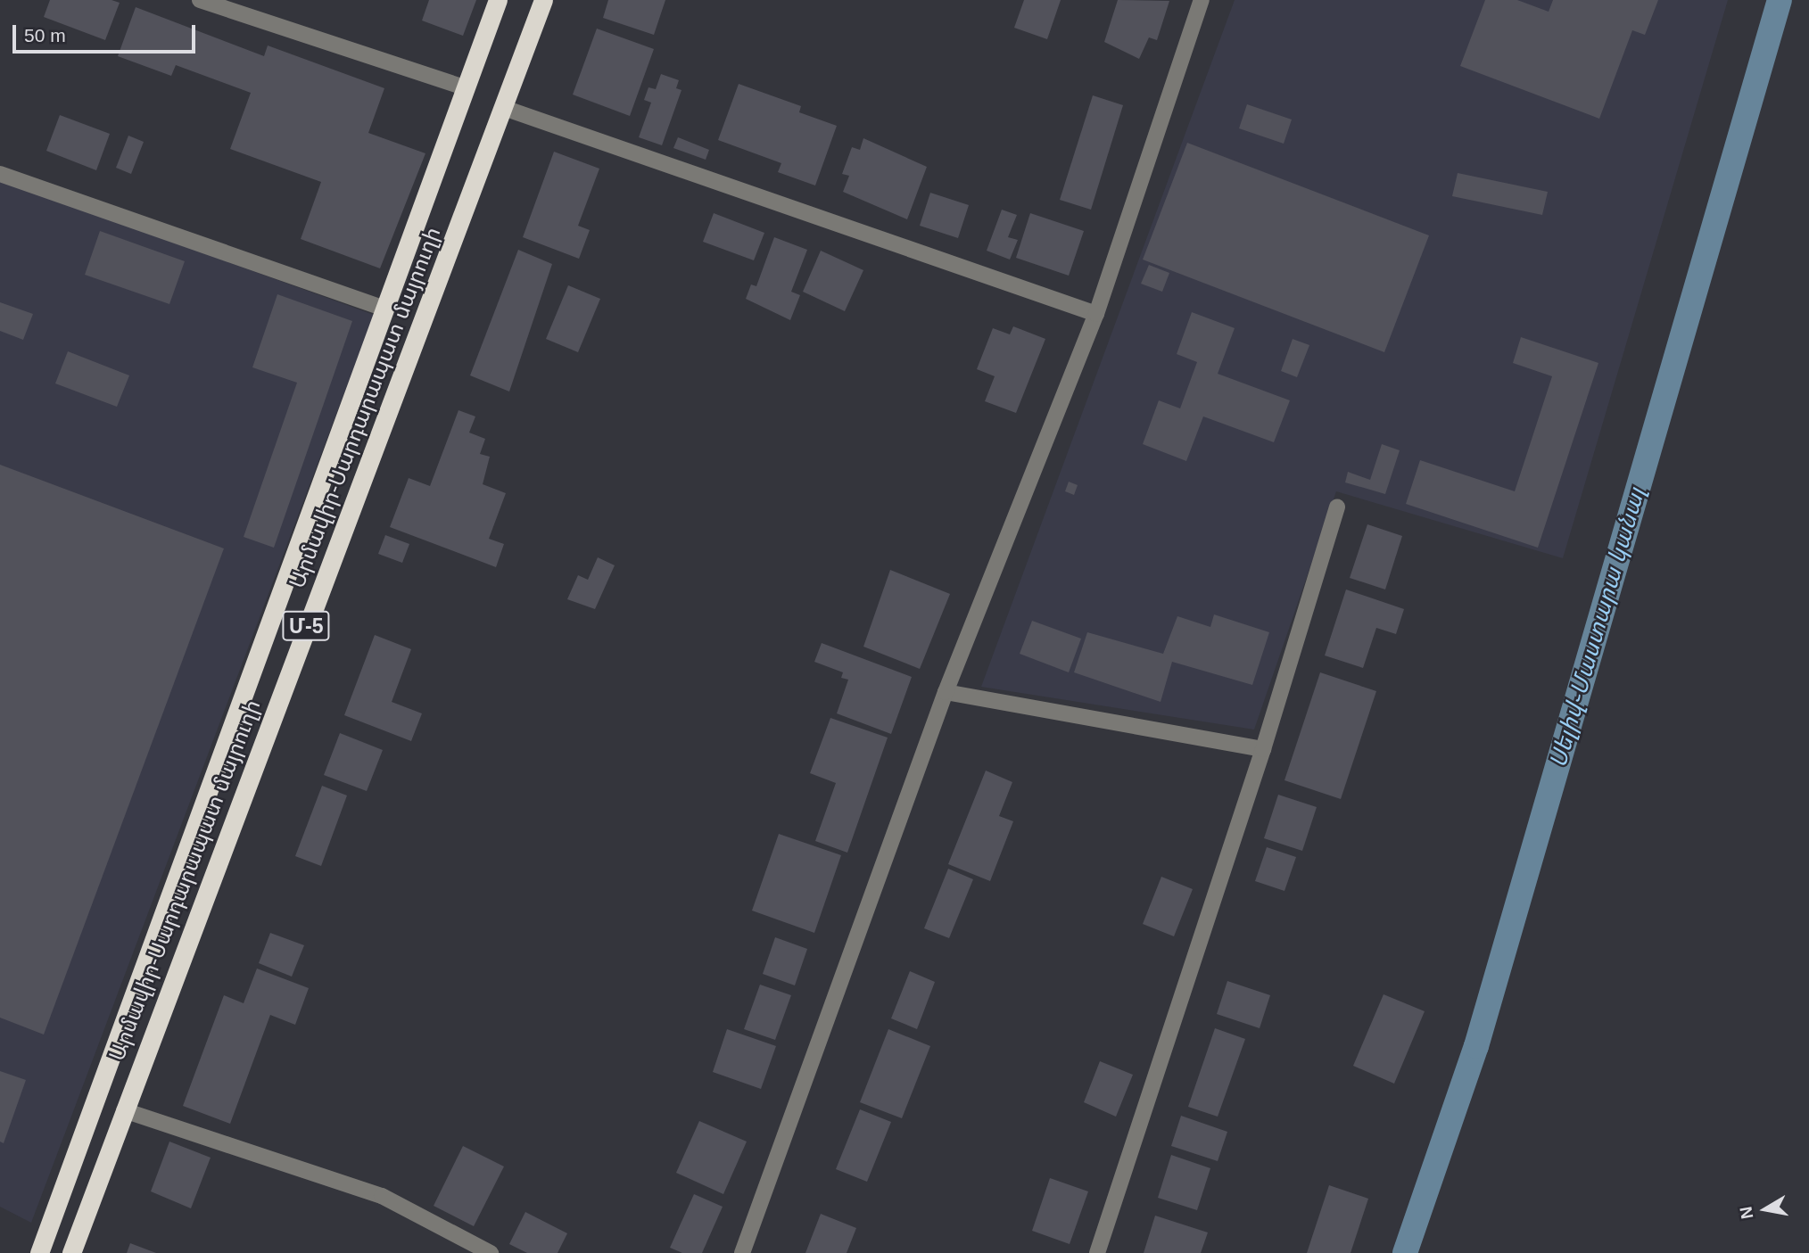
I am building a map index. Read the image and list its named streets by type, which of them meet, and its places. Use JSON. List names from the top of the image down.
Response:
{
  "streets": {
    "highway": ["Արմավիր-Սարդարապատ մայրուղի", "Մ-5"]
  },
  "water": ["Սելիվ֊Մաստարա կանալ"],
  "scale_bar": "50 m",
  "north": "left"
}
